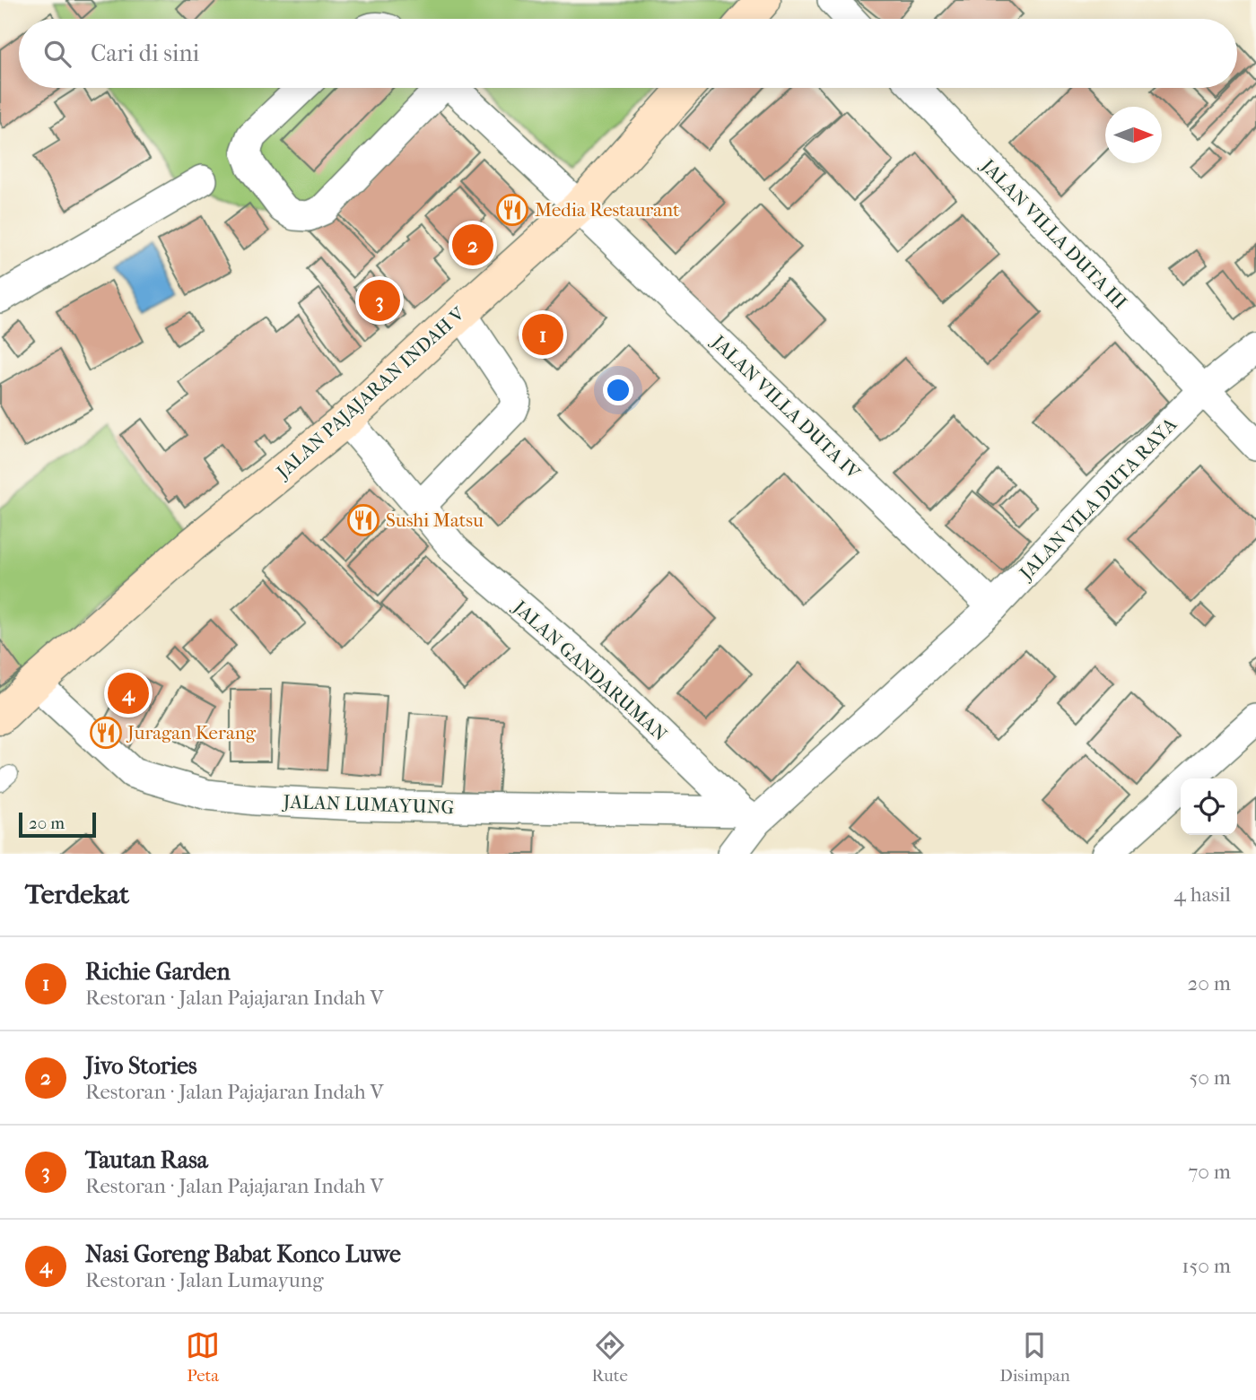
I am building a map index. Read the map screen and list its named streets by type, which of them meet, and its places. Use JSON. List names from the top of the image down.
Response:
{
  "streets": {
    "street": [
      "JALAN VILLA DUTA III",
      "JALAN PAJAJARAN INDAH V",
      "JALAN VILLA DUTA IV",
      "JALAN VILA DUTA RAYA",
      "JALAN GANDARUMAN",
      "JALAN LUMAYUNG"
    ]
  },
  "crossings": [
    ["JALAN VILLA DUTA III", "JALAN VILA DUTA RAYA"],
    ["JALAN PAJAJARAN INDAH V", "JALAN VILLA DUTA IV"],
    ["JALAN PAJAJARAN INDAH V", "JALAN GANDARUMAN"],
    ["JALAN PAJAJARAN INDAH V", "JALAN LUMAYUNG"],
    ["JALAN VILLA DUTA IV", "JALAN VILA DUTA RAYA"],
    ["JALAN VILA DUTA RAYA", "JALAN GANDARUMAN"],
    ["JALAN VILA DUTA RAYA", "JALAN LUMAYUNG"],
    ["JALAN GANDARUMAN", "JALAN LUMAYUNG"]
  ],
  "places": {
    "restaurant": ["Media Restaurant", "Sushi Matsu", "Juragan Kerang"]
  },
  "scale_bar": "20 m",
  "north": "right",
  "page": {
    "search": "Cari di sini",
    "pins": [
      "2",
      "3",
      "1",
      "4"
    ],
    "scale": "20 m",
    "heading": ["Terdekat", "4 hasil"],
    "list": [
      {
        "mark": "1",
        "name": "Richie Garden",
        "note": "Restoran · Jalan Pajajaran Indah V",
        "value": "20 m"
      },
      {
        "mark": "2",
        "name": "Jivo Stories",
        "note": "Restoran · Jalan Pajajaran Indah V",
        "value": "50 m"
      },
      {
        "mark": "3",
        "name": "Tautan Rasa",
        "note": "Restoran · Jalan Pajajaran Indah V",
        "value": "70 m"
      },
      {
        "mark": "4",
        "name": "Nasi Goreng Babat Konco Luwe",
        "note": "Restoran · Jalan Lumayung",
        "value": "150 m"
      }
    ],
    "nav": ["Peta", "Rute", "Disimpan"]
  }
}
